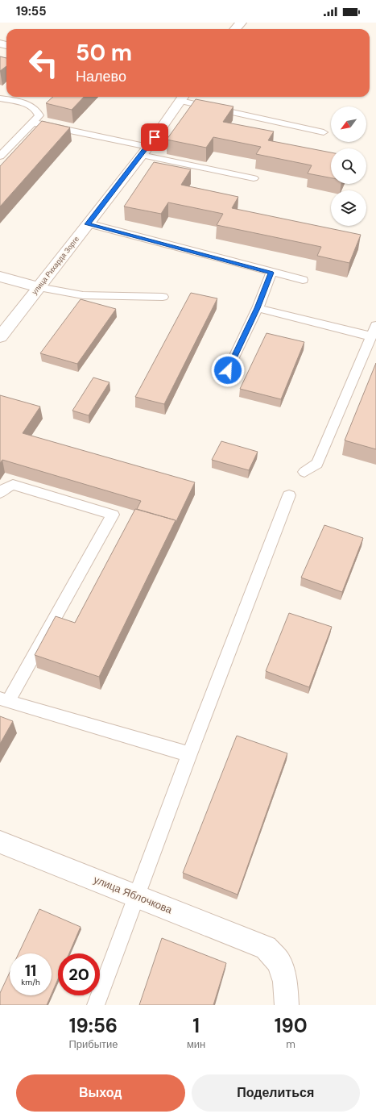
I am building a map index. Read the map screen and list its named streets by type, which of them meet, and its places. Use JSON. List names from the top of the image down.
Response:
{
  "streets": {
    "street": ["улица Рихарда Зорге", "улица Яблочкова"]
  },
  "north": "bottom left",
  "page": {
    "status": "19:55",
    "turn": ["50 m", "Налево"],
    "speed": "11 km/h",
    "limit": "20",
    "eta": [
      "19:56",
      "Прибытие",
      "1",
      "мин",
      "190",
      "m"
    ],
    "buttons": ["Выход", "Поделиться"]
  }
}
